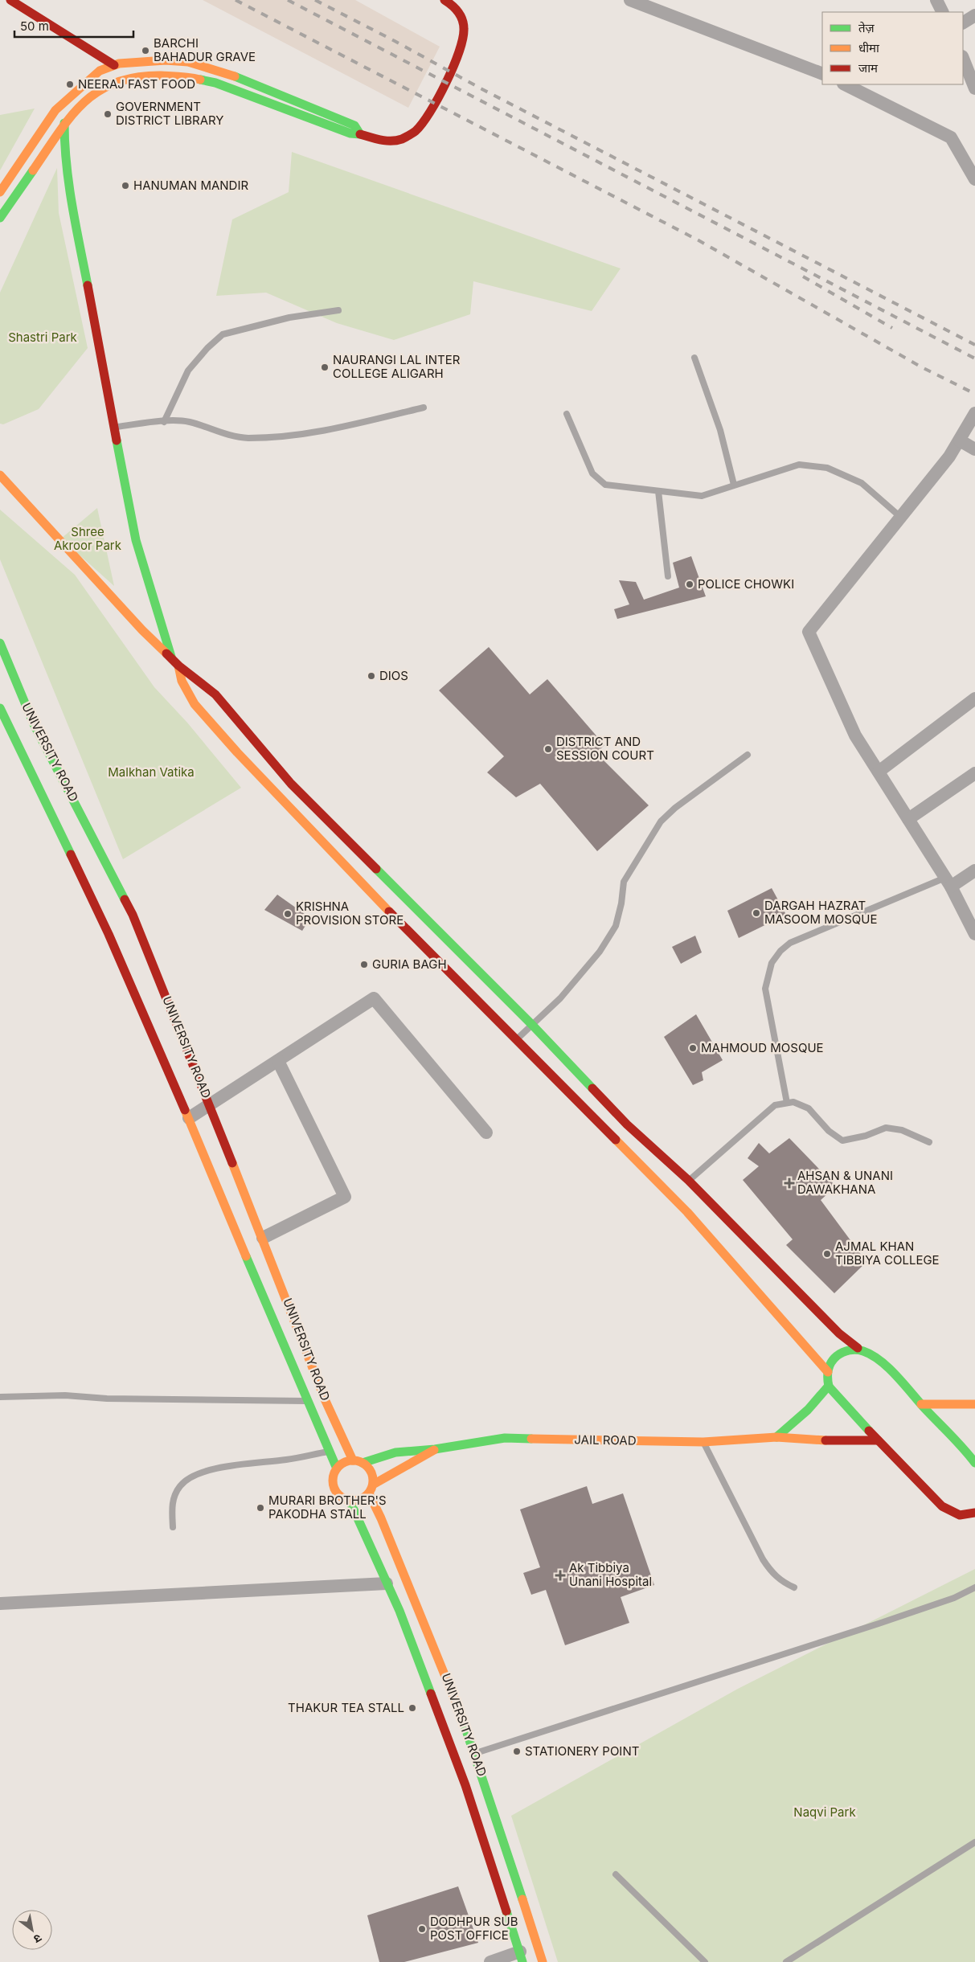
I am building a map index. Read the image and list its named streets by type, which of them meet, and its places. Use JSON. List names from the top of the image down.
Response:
{
  "streets": {
    "main road": ["UNIVERSITY ROAD", "JAIL ROAD"]
  },
  "crossings": [
    ["UNIVERSITY ROAD", "JAIL ROAD"]
  ],
  "parks": [
    "Shastri Park",
    "Shree Akroor Park",
    "Malkhan Vatika",
    "Naqvi Park"
  ],
  "places": {
    "other": [
      "BARCHI BAHADUR GRAVE",
      "NEERAJ FAST FOOD",
      "GOVERNMENT DISTRICT LIBRARY",
      "HANUMAN MANDIR",
      "NAURANGI LAL INTER COLLEGE ALIGARH",
      "POLICE CHOWKI",
      "DIOS",
      "DISTRICT AND SESSION COURT",
      "DARGAH HAZRAT MASOOM MOSQUE",
      "KRISHNA PROVISION STORE",
      "GURIA BAGH",
      "MAHMOUD MOSQUE",
      "AJMAL KHAN TIBBIYA COLLEGE",
      "MURARI BROTHER'S PAKODHA STALL",
      "THAKUR TEA STALL",
      "STATIONERY POINT",
      "DODHPUR SUB POST OFFICE"
    ],
    "health": ["AHSAN & UNANI DAWAKHANA", "Ak Tibbiya Unani Hospital"]
  },
  "legend": ["तेज़", "धीमा", "जाम"],
  "scale_bar": "50 m",
  "north": "bottom right"
}
